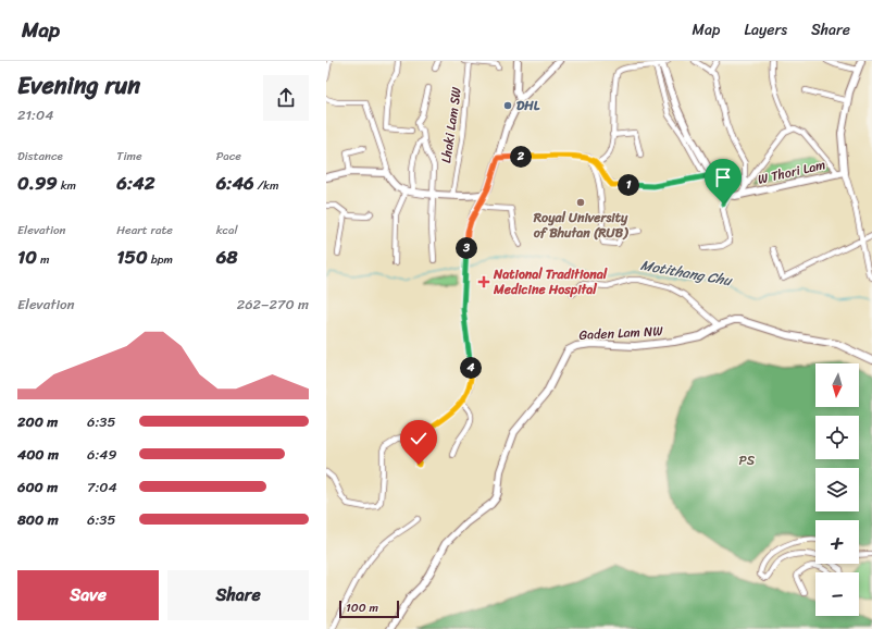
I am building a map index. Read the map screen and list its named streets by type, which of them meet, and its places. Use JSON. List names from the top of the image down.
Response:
{
  "streets": {
    "main road": ["W Thori Lam", "Gaden Lam NW"],
    "street": ["Lhaki Lam SW"]
  },
  "water": ["Motithang Chu"],
  "parks": ["PS"],
  "places": {
    "other": ["DHL", "Royal University of Bhutan (RUB)"],
    "health": ["National Traditional Medicine Hospital"]
  },
  "scale_bar": "100 m",
  "north": "bottom",
  "page": {
    "header": "Map",
    "nav": ["Map", "Layers", "Share"],
    "heading": ["Evening run", "21:04"],
    "stats": [
      ["Distance", "0.99 km"],
      ["Time", "6:42"],
      ["Pace", "6:46 /km"],
      ["Elevation", "10 m"],
      ["Heart rate", "150 bpm"],
      ["kcal", "68"]
    ],
    "pins": [
      "2",
      "1",
      "3",
      "4"
    ],
    "chart": ["Elevation", "262–270 m"],
    "map_buttons": ["+", "−"],
    "list": [
      {
        "name": "200 m",
        "note": "6:35"
      },
      {
        "name": "400 m",
        "note": "6:49"
      },
      {
        "name": "600 m",
        "note": "7:04"
      },
      {
        "name": "800 m",
        "note": "6:35"
      }
    ],
    "buttons": ["Save", "Share"],
    "scale": "100 m"
  }
}
